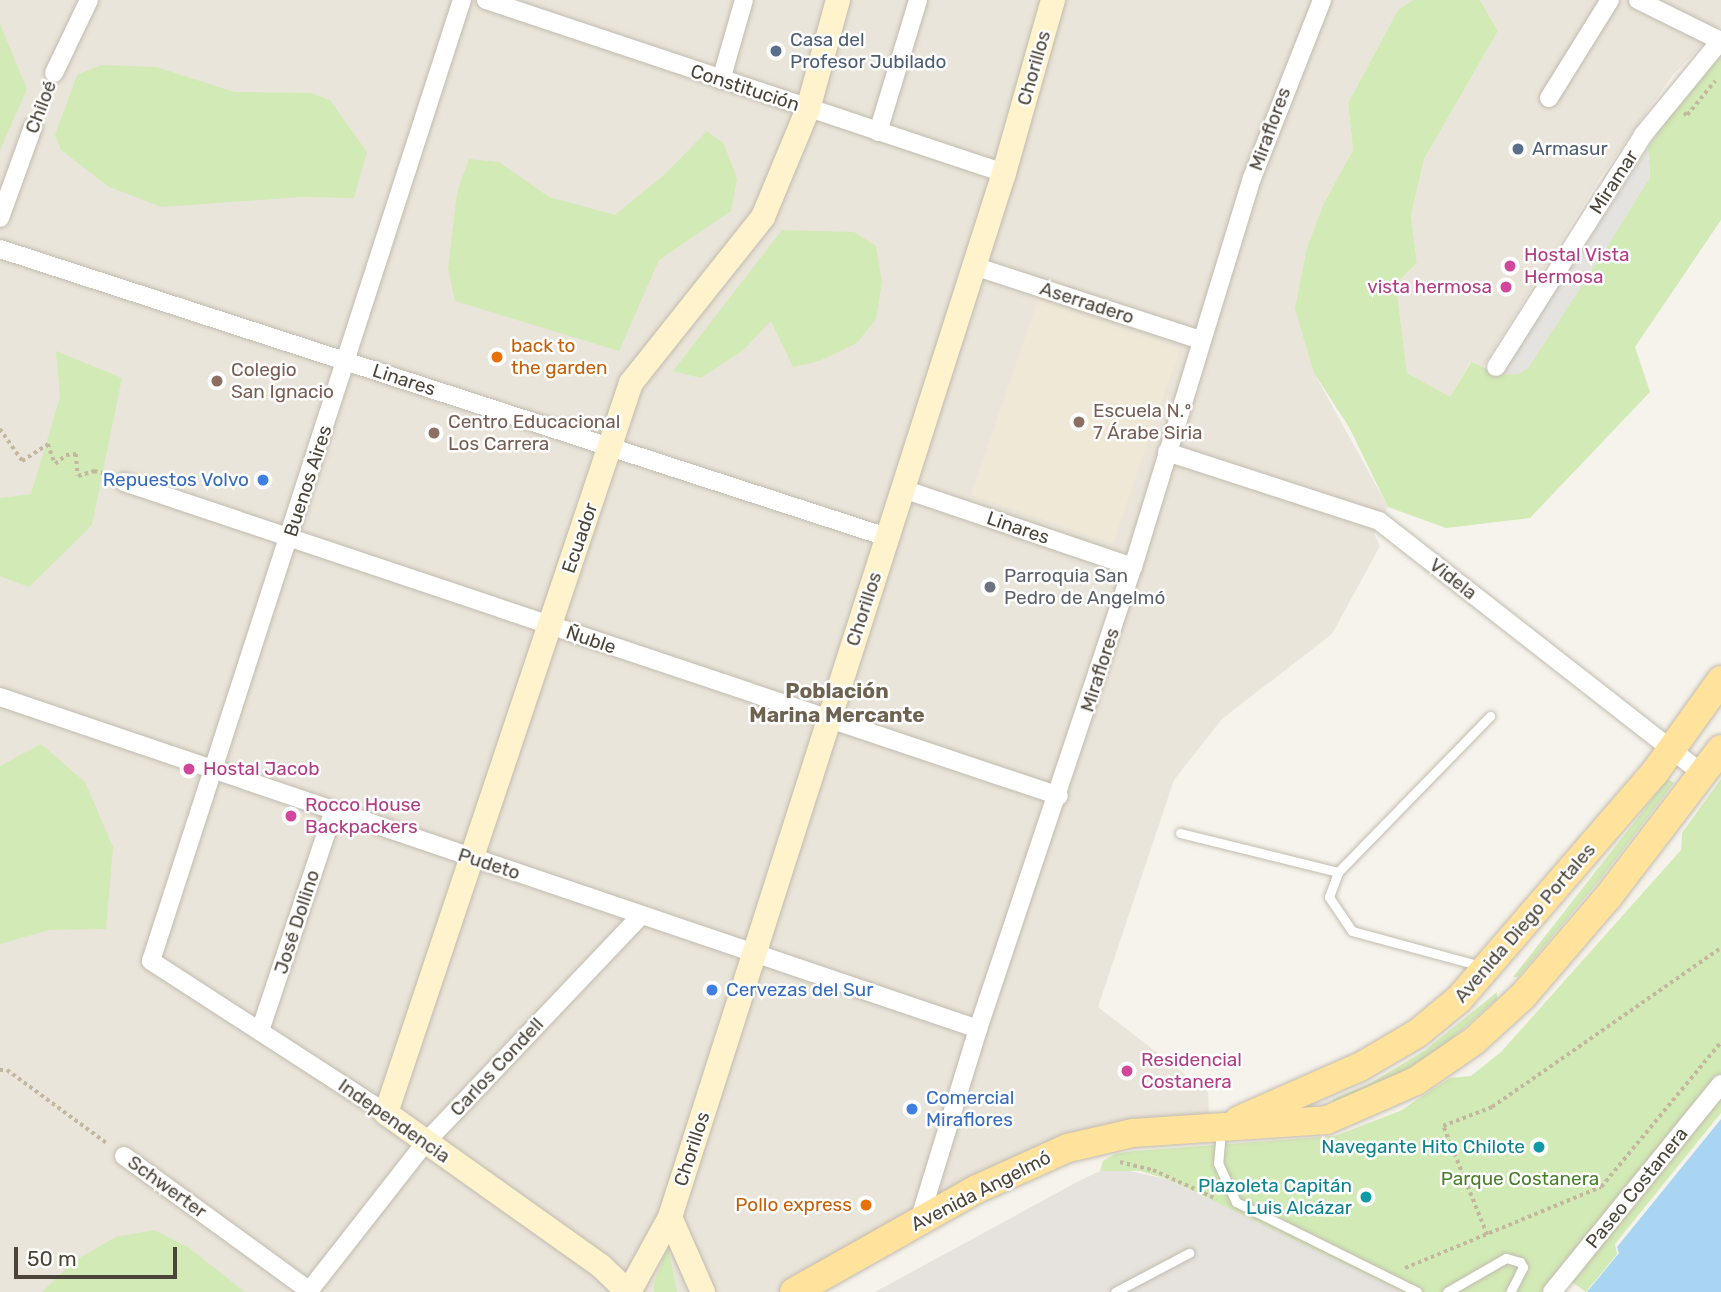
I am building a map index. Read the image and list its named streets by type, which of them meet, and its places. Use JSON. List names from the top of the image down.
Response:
{
  "streets": {
    "main road": ["Avenida Diego Portales", "Avenida Angelmó"],
    "street": [
      "Chorillos",
      "Constitución",
      "Chiloé",
      "Miraflores",
      "Miramar",
      "Aserradero",
      "Linares",
      "Buenos Aires",
      "Ecuador",
      "Videla",
      "Ñuble",
      "Pudeto",
      "José Dollino",
      "Carlos Condell",
      "Independencia",
      "Schwerter",
      "Paseo Costanera"
    ]
  },
  "crossings": [
    ["Chorillos", "Constitución"],
    ["Chorillos", "Aserradero"],
    ["Chorillos", "Linares"],
    ["Chorillos", "Ñuble"],
    ["Chorillos", "Pudeto"],
    ["Chorillos", "Independencia"],
    ["Constitución", "Ecuador"],
    ["Miraflores", "Aserradero"],
    ["Miraflores", "Linares"],
    ["Miraflores", "Videla"],
    ["Miraflores", "Ñuble"],
    ["Miraflores", "Pudeto"],
    ["Miraflores", "Avenida Angelmó"],
    ["Linares", "Buenos Aires"],
    ["Linares", "Ecuador"],
    ["Buenos Aires", "Ñuble"],
    ["Buenos Aires", "Pudeto"],
    ["Buenos Aires", "Independencia"],
    ["Ecuador", "Ñuble"],
    ["Ecuador", "Pudeto"],
    ["Ecuador", "Independencia"],
    ["Videla", "Avenida Diego Portales"],
    ["Pudeto", "José Dollino"],
    ["Pudeto", "Carlos Condell"],
    ["José Dollino", "Independencia"],
    ["Avenida Diego Portales", "Avenida Angelmó"],
    ["Carlos Condell", "Independencia"],
    ["Carlos Condell", "Schwerter"]
  ],
  "districts": ["Población Marina Mercante"],
  "parks": ["Parque Costanera"],
  "places": [
    "Casa del Profesor Jubilado",
    "Armasur",
    "Hostal Vista Hermosa",
    "vista hermosa",
    "back to the garden",
    "Colegio San Ignacio",
    "Escuela N.º 7 Árabe Siria",
    "Centro Educacional Los Carrera",
    "Repuestos Volvo",
    "Parroquia San Pedro de Angelmó",
    "Hostal Jacob",
    "Rocco House Backpackers",
    "Cervezas del Sur",
    "Residencial Costanera",
    "Comercial Miraflores",
    "Navegante Hito Chilote",
    "Plazoleta Capitán Luis Alcázar",
    "Pollo express"
  ],
  "scale_bar": "50 m"
}
